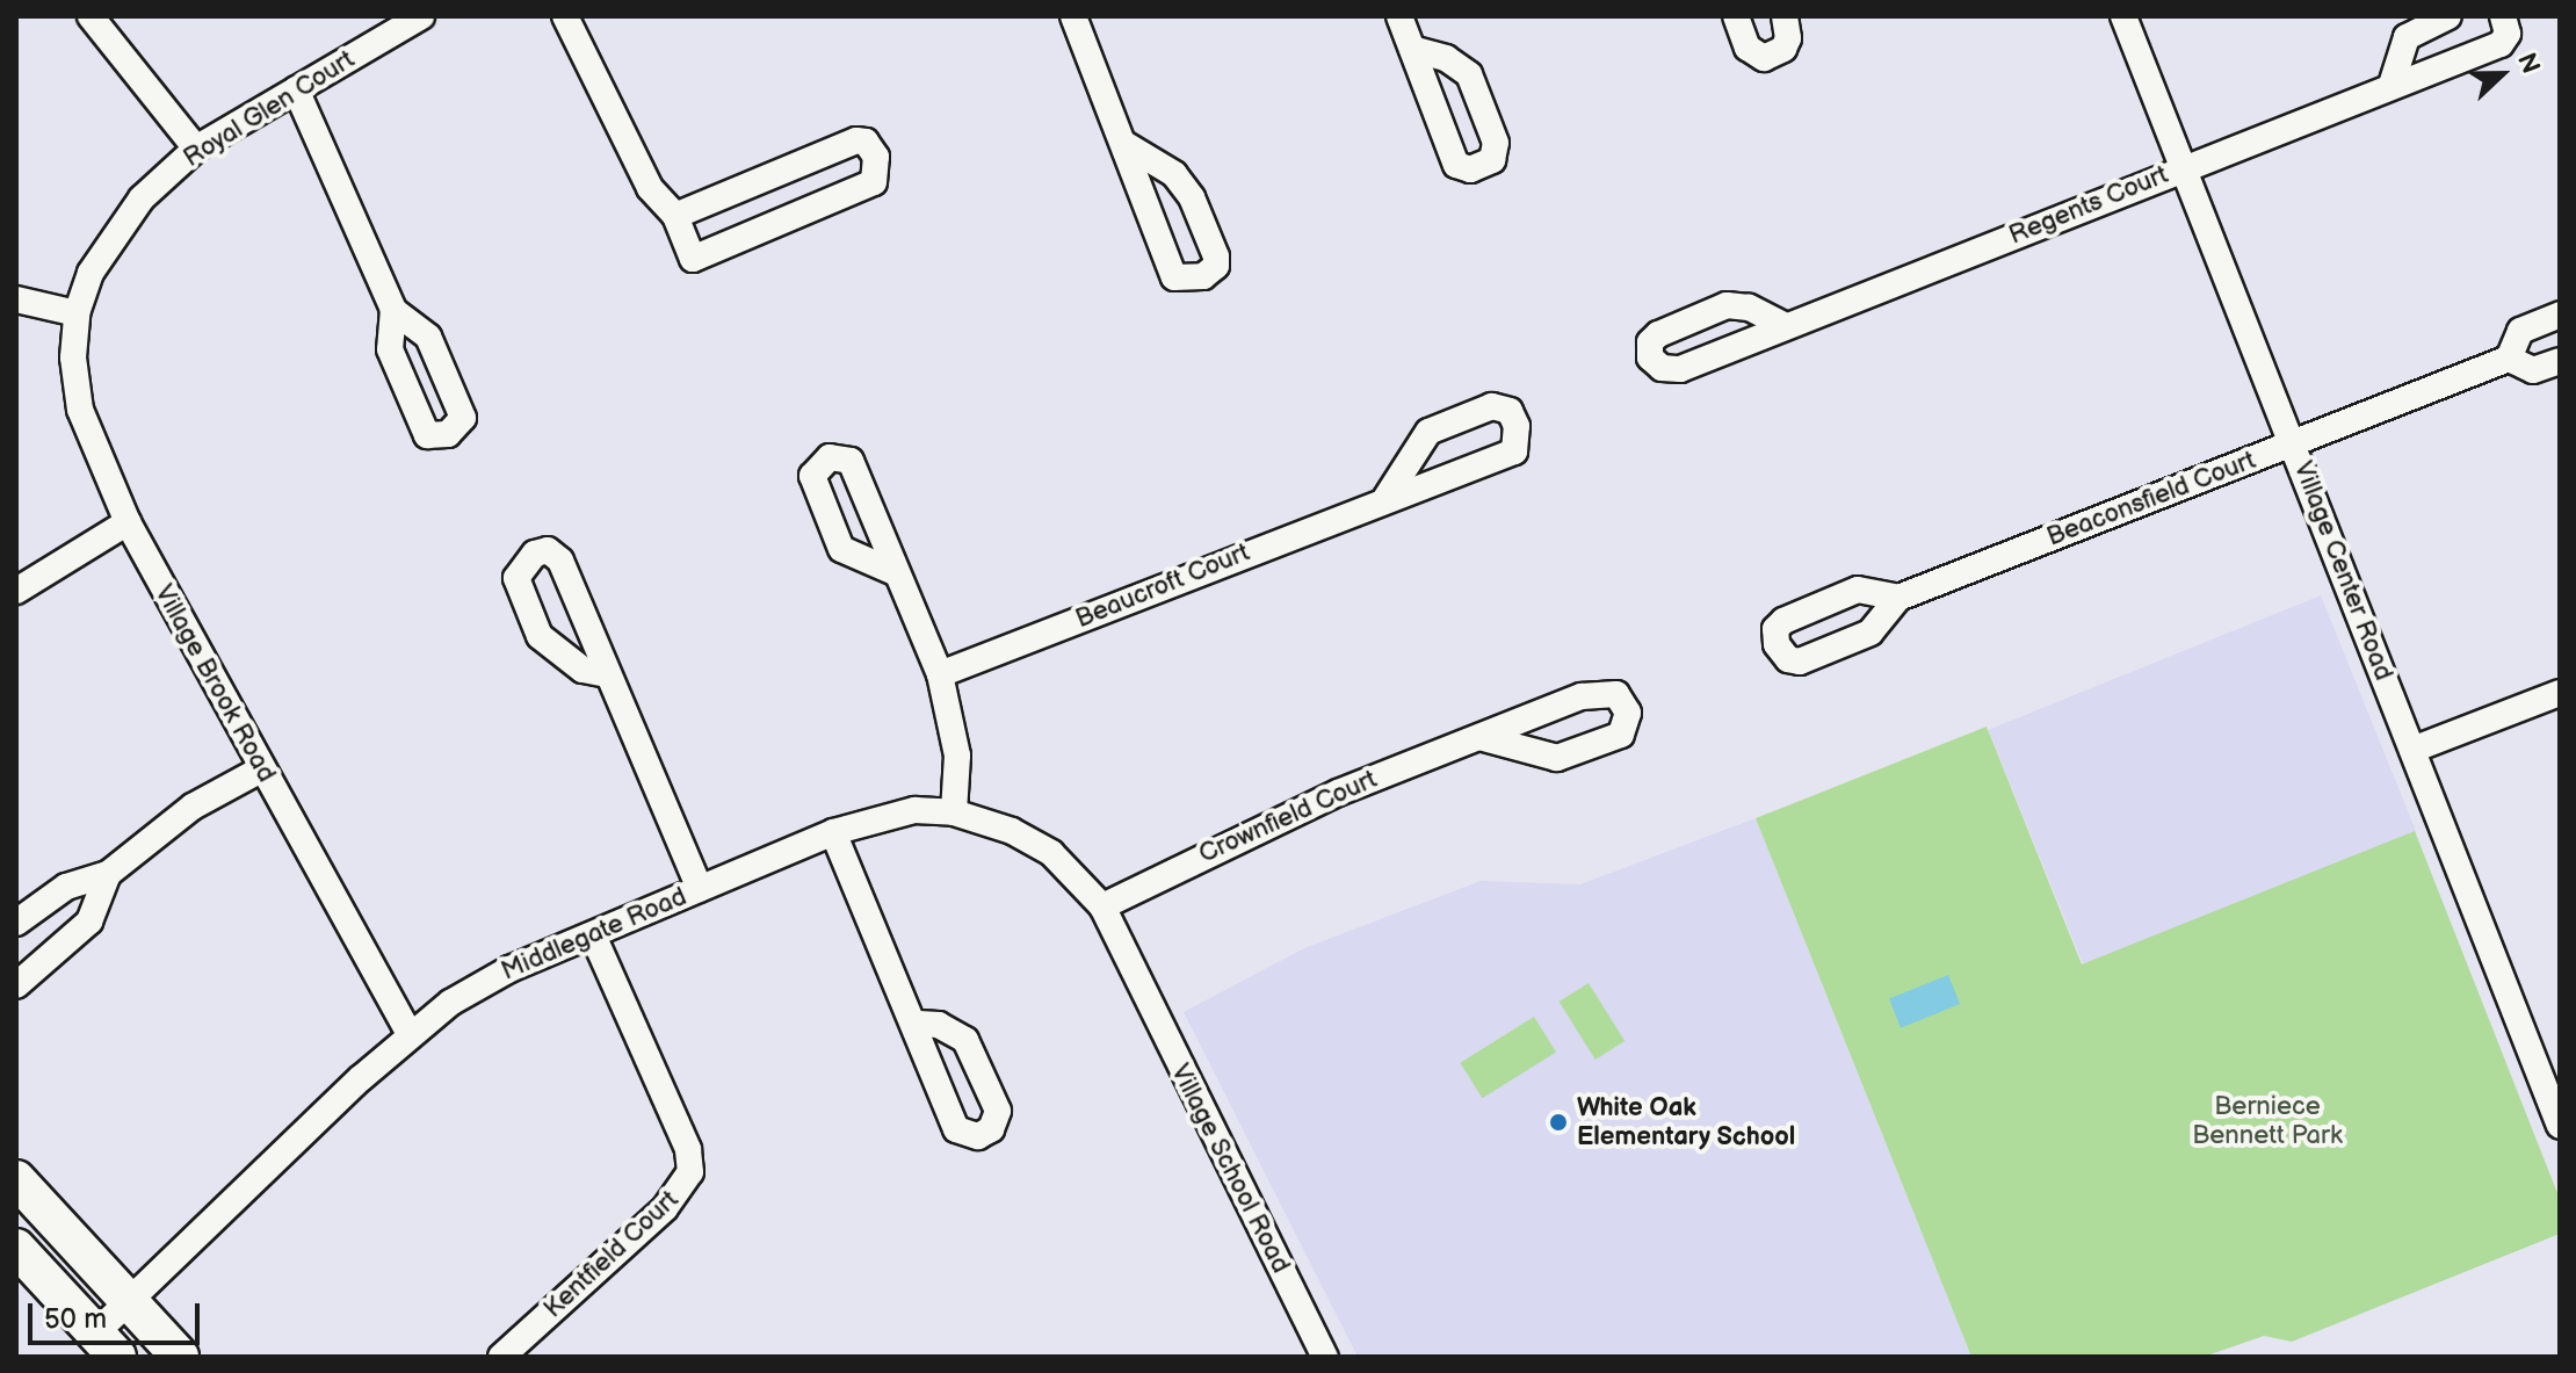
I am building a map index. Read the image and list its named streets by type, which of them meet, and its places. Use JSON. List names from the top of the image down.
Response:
{
  "streets": {
    "street": [
      "Royal Glen Court",
      "Regents Court",
      "Beaconsfield Court",
      "Village Center Road",
      "Beaucroft Court",
      "Village Brook Road",
      "Crownfield Court",
      "Middlegate Road",
      "Village School Road",
      "Kentfield Court"
    ]
  },
  "crossings": [
    ["Royal Glen Court", "Village Brook Road"],
    ["Regents Court", "Village Center Road"],
    ["Beaconsfield Court", "Village Center Road"],
    ["Village Brook Road", "Middlegate Road"],
    ["Crownfield Court", "Middlegate Road"],
    ["Middlegate Road", "Village School Road"],
    ["Middlegate Road", "Kentfield Court"]
  ],
  "parks": ["Berniece Bennett Park"],
  "places": ["White Oak Elementary School"],
  "scale_bar": "50 m",
  "north": "right"
}
